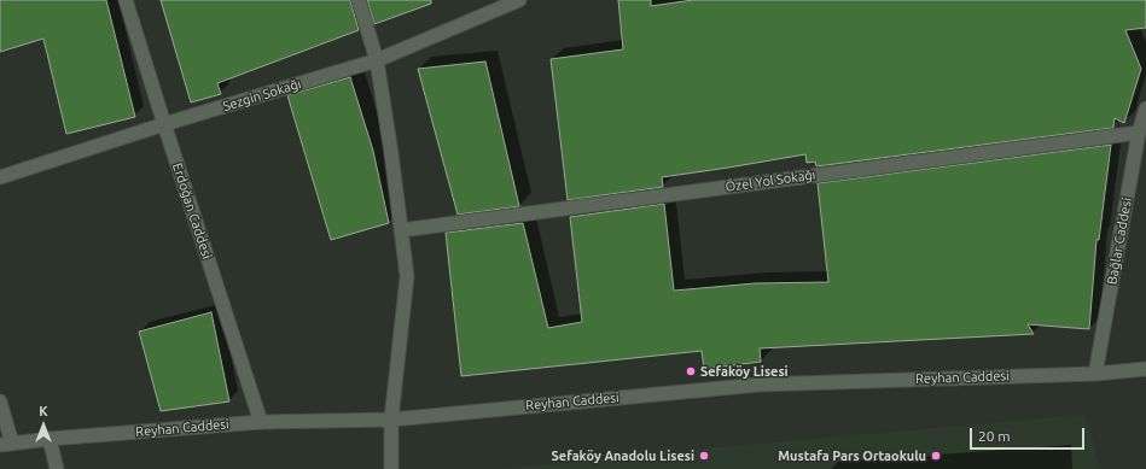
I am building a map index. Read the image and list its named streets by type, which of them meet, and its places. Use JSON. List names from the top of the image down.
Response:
{
  "streets": {
    "street": [
      "Sezgin Sokağı",
      "Özel Yol Sokağı",
      "Erdoğan Caddesi",
      "Bağlar Caddesi",
      "Reyhan Caddesi"
    ]
  },
  "crossings": [
    ["Sezgin Sokağı", "Erdoğan Caddesi"],
    ["Özel Yol Sokağı", "Bağlar Caddesi"],
    ["Erdoğan Caddesi", "Reyhan Caddesi"],
    ["Bağlar Caddesi", "Reyhan Caddesi"]
  ],
  "places": ["Sefaköy Lisesi", "Sefaköy Anadolu Lisesi", "Mustafa Pars Ortaokulu"],
  "scale_bar": "20 m",
  "north": "top"
}
